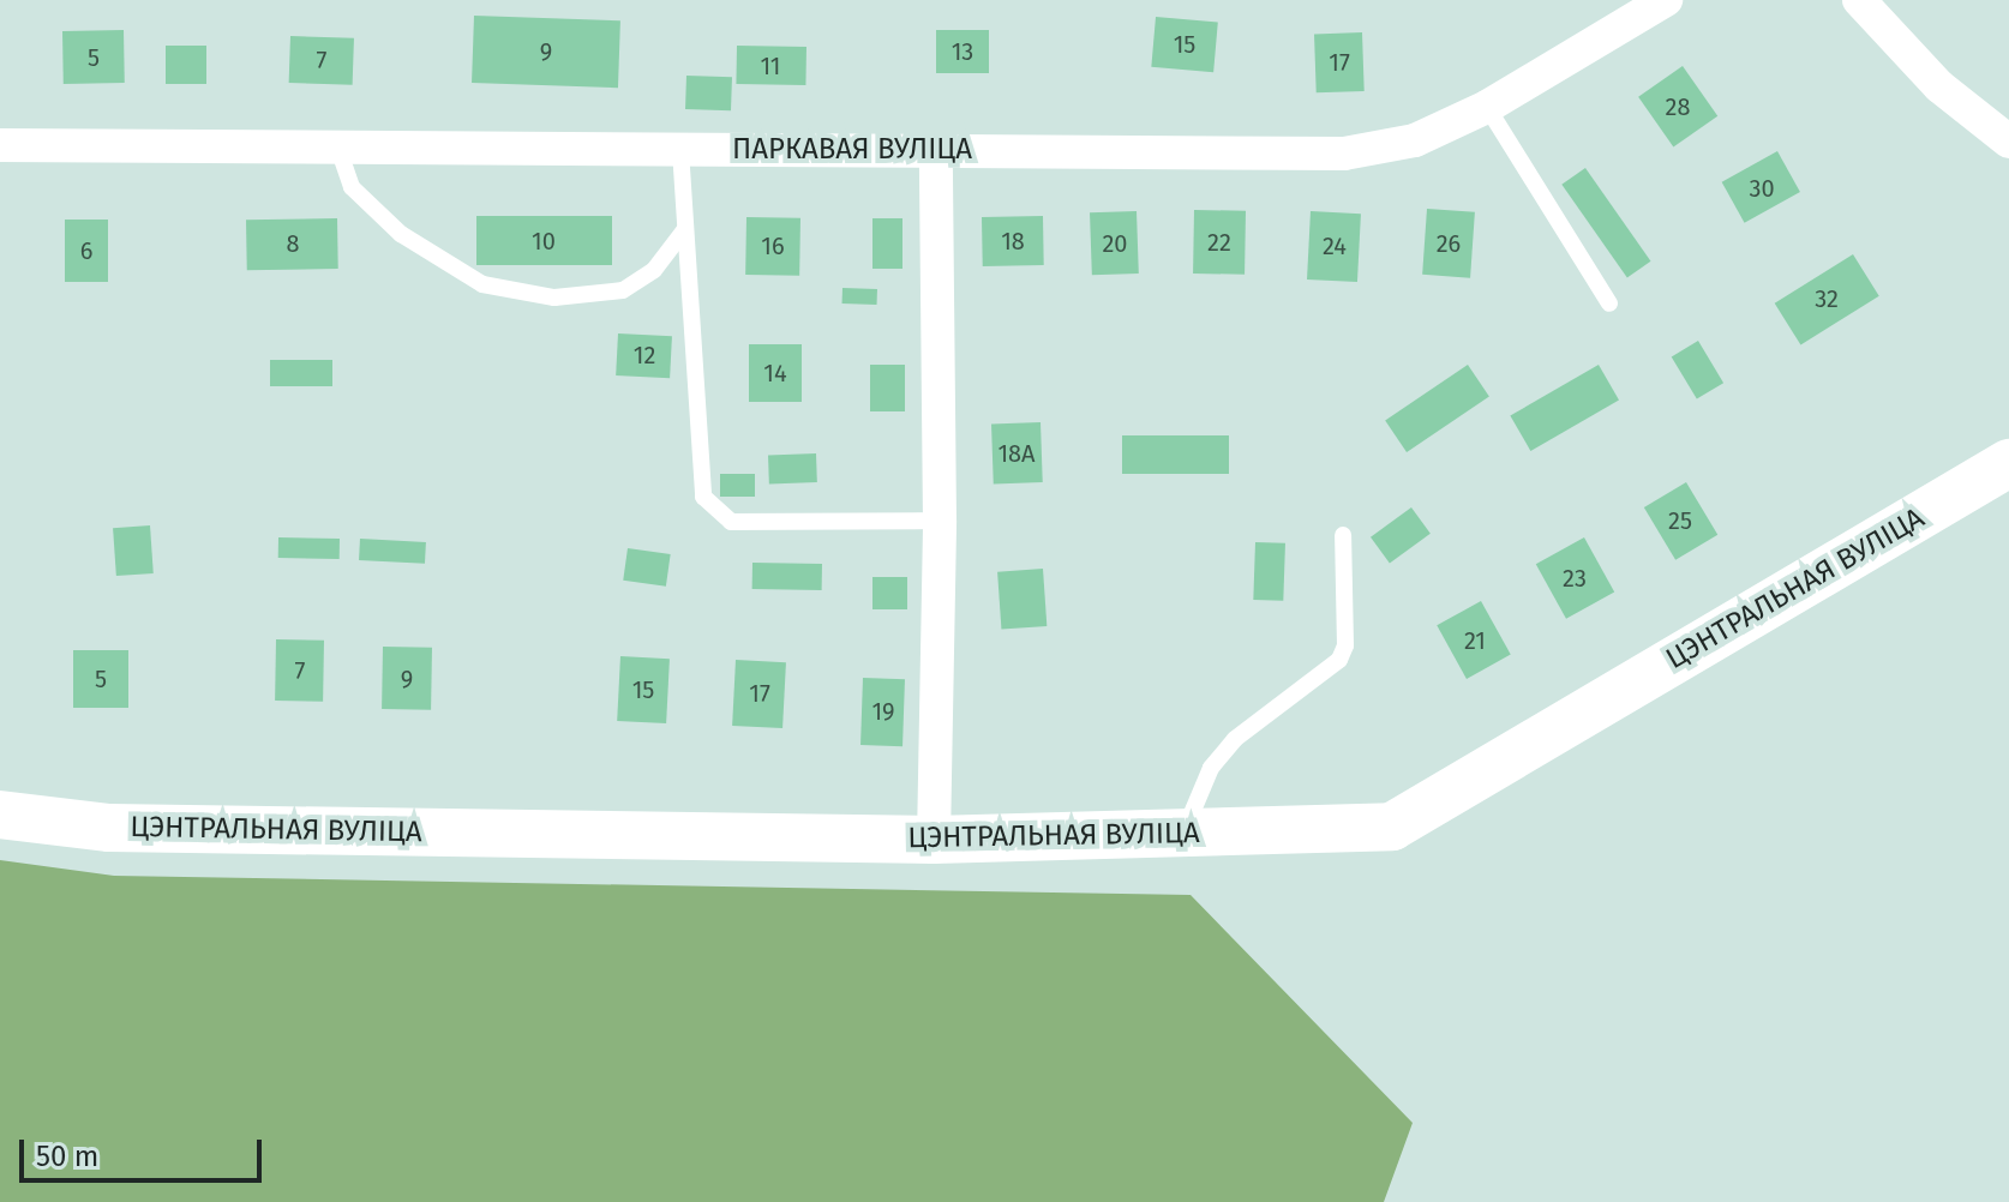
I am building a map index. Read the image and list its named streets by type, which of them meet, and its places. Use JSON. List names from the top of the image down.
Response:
{
  "streets": {
    "street": ["ПАРКАВАЯ ВУЛІЦА", "ЦЭНТРАЛЬНАЯ ВУЛІЦА"]
  },
  "house_numbers": [
    "15",
    "9",
    "13",
    "5",
    "7",
    "17",
    "11",
    "28",
    "30",
    "10",
    "18",
    "22",
    "8",
    "20",
    "26",
    "16",
    "24",
    "6",
    "32",
    "12",
    "14",
    "18А",
    "25",
    "23",
    "21",
    "7",
    "5",
    "9",
    "15",
    "17",
    "19"
  ],
  "scale_bar": "50 m"
}
